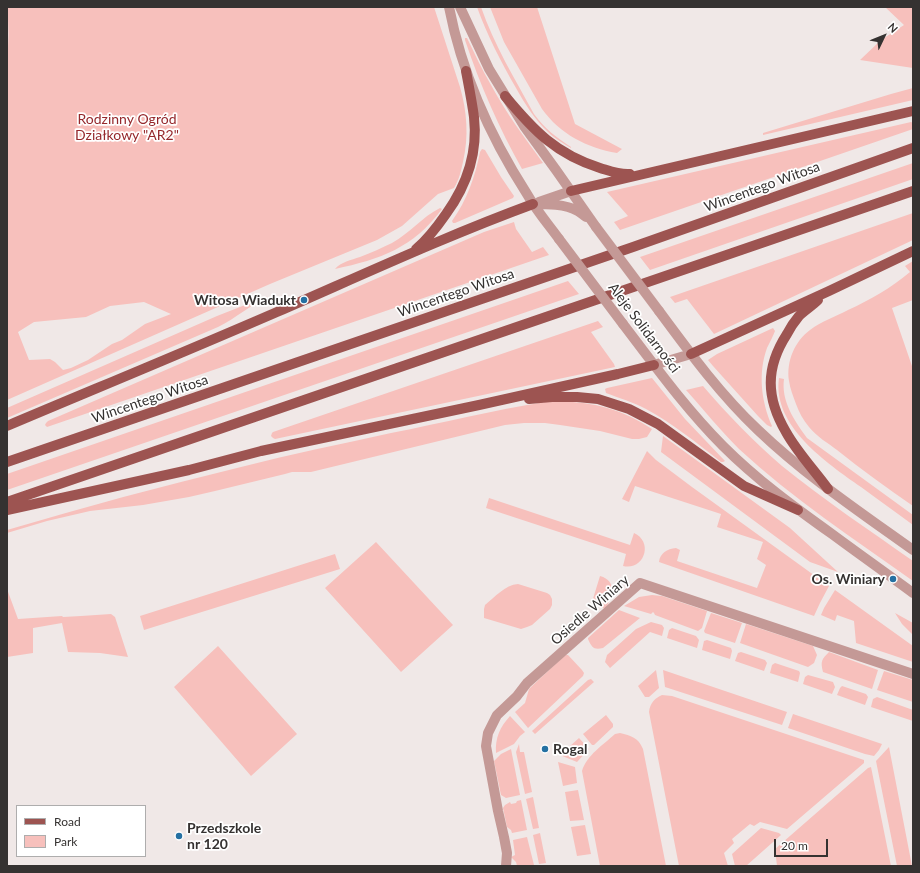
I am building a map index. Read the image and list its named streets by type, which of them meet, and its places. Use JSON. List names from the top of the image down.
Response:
{
  "streets": {
    "main road": ["Wincentego Witosa"],
    "street": ["Aleje Solidarności", "Osiedle Winiary"]
  },
  "parks": ["Rodzinny Ogród Działkowy \"AR2\""],
  "places": [
    "Witosa Wiadukt",
    "Os. Winiary",
    "Rogal",
    "Przedszkole nr 120"
  ],
  "legend": ["Road", "Park"],
  "scale_bar": "20 m",
  "north": "top right"
}
